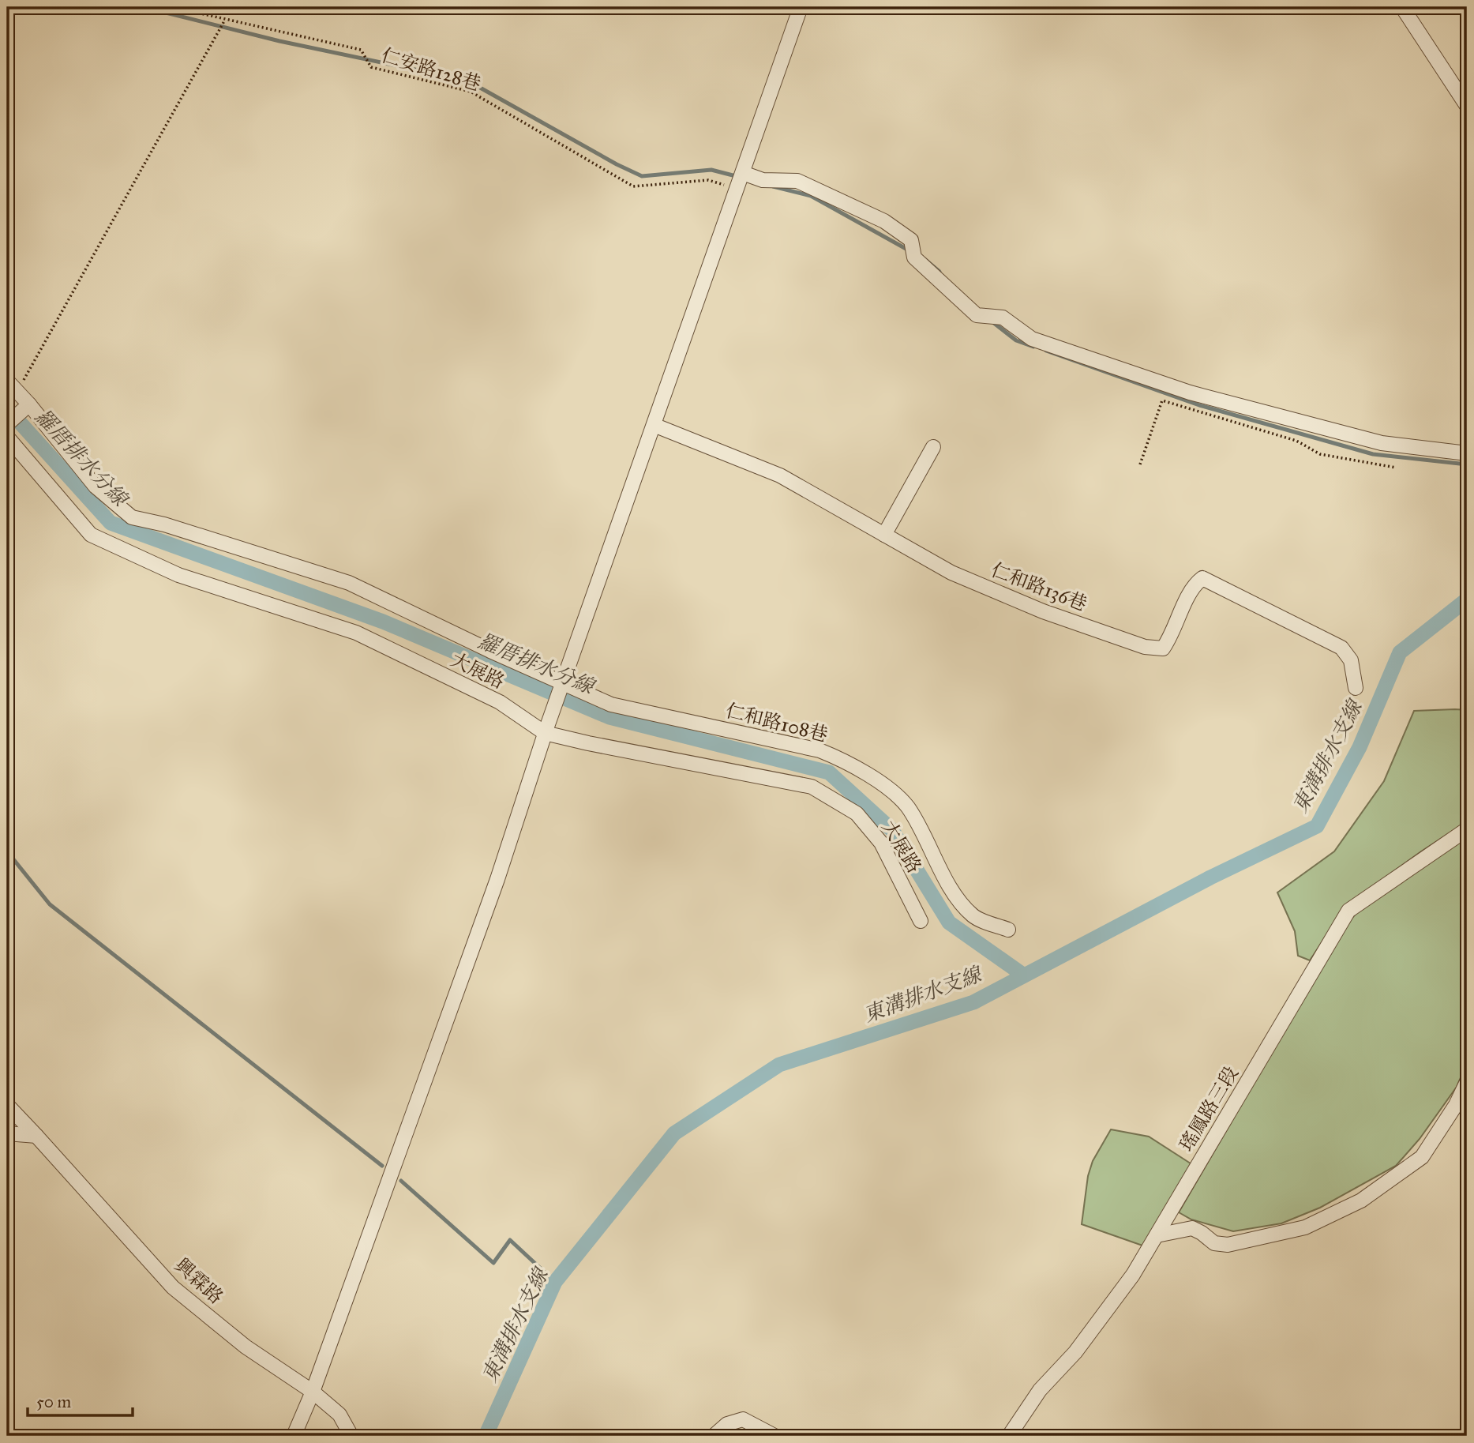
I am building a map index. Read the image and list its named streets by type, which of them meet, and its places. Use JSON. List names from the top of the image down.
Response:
{
  "streets": {
    "street": [
      "仁和路136巷",
      "大展路",
      "仁和路108巷",
      "瑤鳳路三段",
      "興霖路"
    ],
    "path": ["仁安路128巷"]
  },
  "water": ["羅厝排水分線", "東溝排水支線"],
  "scale_bar": "50 m"
}
